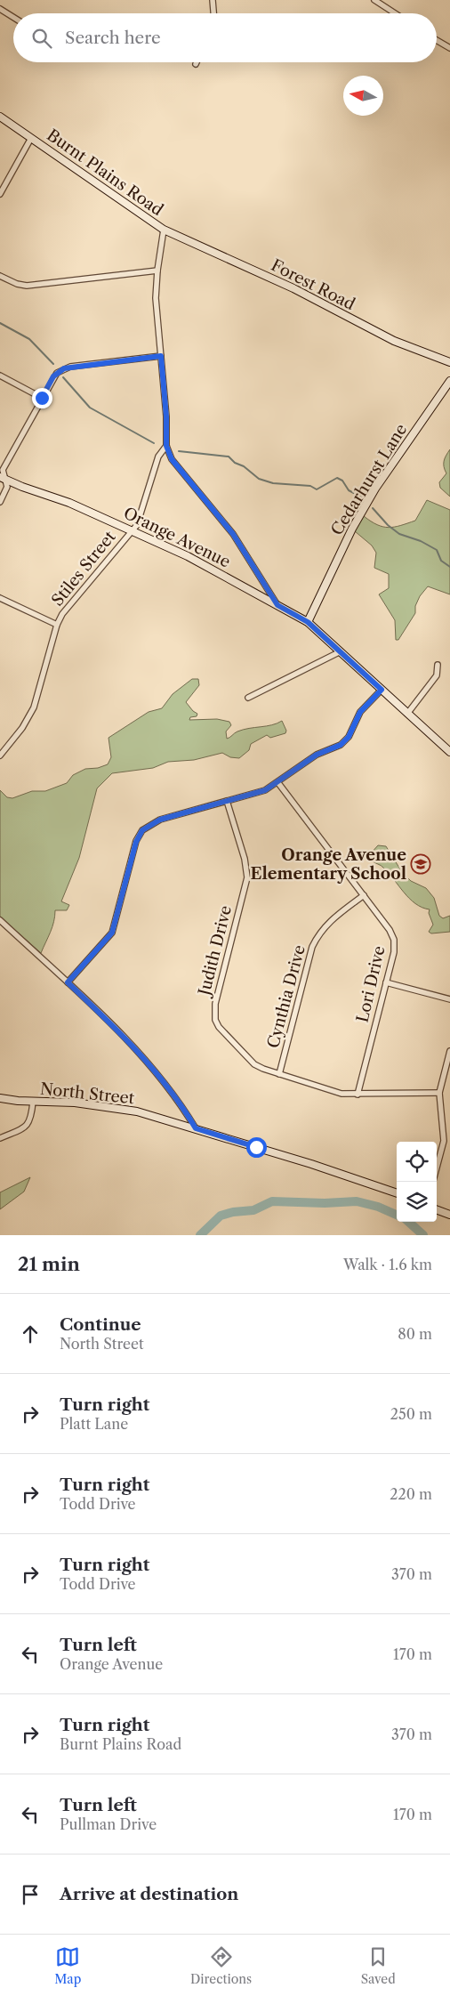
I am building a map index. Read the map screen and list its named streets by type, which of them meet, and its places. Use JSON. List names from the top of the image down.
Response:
{
  "streets": {
    "main road": [
      "Burnt Plains Road",
      "Forest Road",
      "Cedarhurst Lane",
      "Orange Avenue",
      "North Street"
    ],
    "street": [
      "Stiles Street",
      "Judith Drive",
      "Lori Drive",
      "Cynthia Drive"
    ]
  },
  "crossings": [
    ["Burnt Plains Road", "Forest Road"],
    ["Burnt Plains Road", "Orange Avenue"],
    ["Burnt Plains Road", "Stiles Street"],
    ["Cedarhurst Lane", "Orange Avenue"],
    ["Orange Avenue", "Stiles Street"],
    ["Judith Drive", "Lori Drive"],
    ["Judith Drive", "Cynthia Drive"],
    ["Lori Drive", "Cynthia Drive"]
  ],
  "places": {
    "school or university": ["Orange Avenue Elementary School"]
  },
  "north": "left",
  "page": {
    "search": "Search here",
    "heading": ["21 min", "Walk · 1.6 km"],
    "list": [
      ["Continue", "North Street", "80 m"],
      ["Turn right", "Platt Lane", "250 m"],
      ["Turn right", "Todd Drive", "220 m"],
      ["Turn right", "Todd Drive", "370 m"],
      ["Turn left", "Orange Avenue", "170 m"],
      ["Turn right", "Burnt Plains Road", "370 m"],
      ["Turn left", "Pullman Drive", "170 m"],
      "Arrive at destination"
    ],
    "nav": ["Map", "Directions", "Saved"]
  }
}
